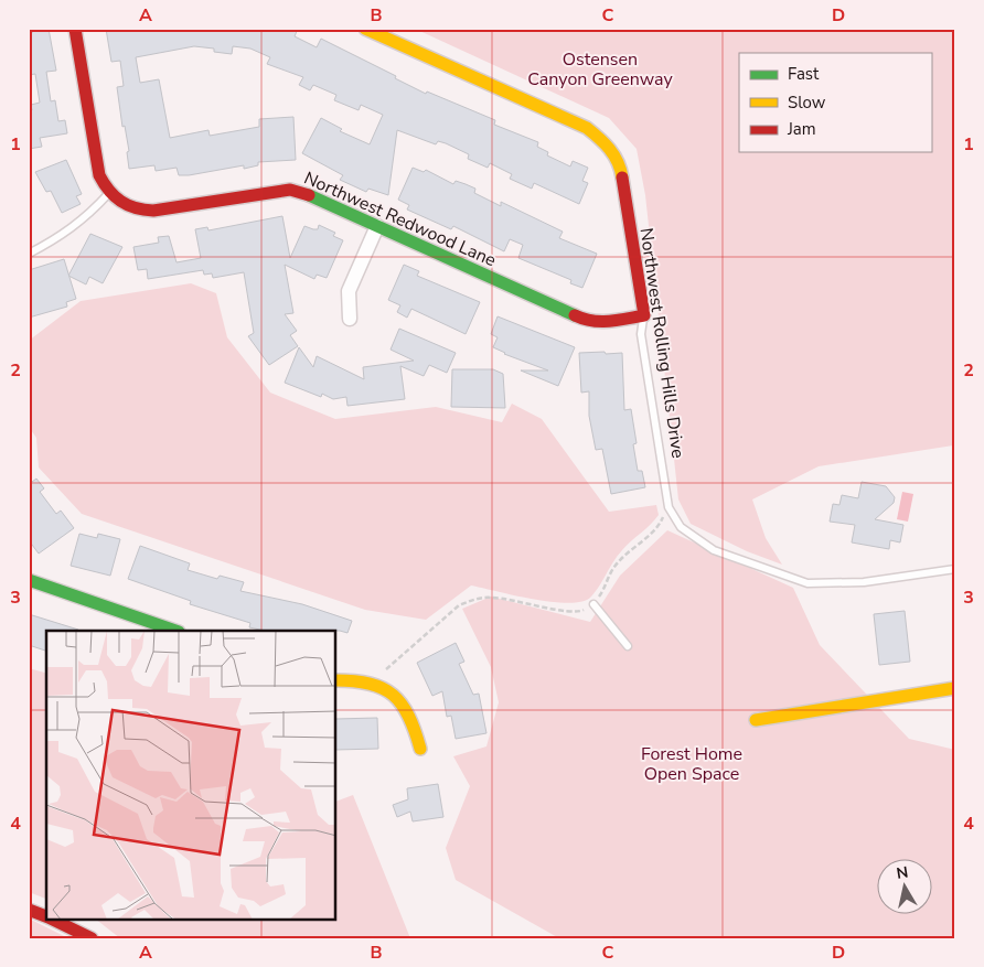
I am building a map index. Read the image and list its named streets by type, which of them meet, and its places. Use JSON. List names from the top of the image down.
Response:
{
  "streets": {
    "street": ["Northwest Redwood Lane", "Northwest Rolling Hills Drive"]
  },
  "crossings": [
    ["Northwest Redwood Lane", "Northwest Rolling Hills Drive"]
  ],
  "parks": ["Ostensen Canyon Greenway", "Forest Home Open Space"],
  "legend": ["Fast", "Slow", "Jam"],
  "north": "top",
  "grid": {
    "columns": [
      "A",
      "B",
      "C",
      "D"
    ],
    "rows": [
      "1",
      "2",
      "3",
      "4"
    ]
  }
}
